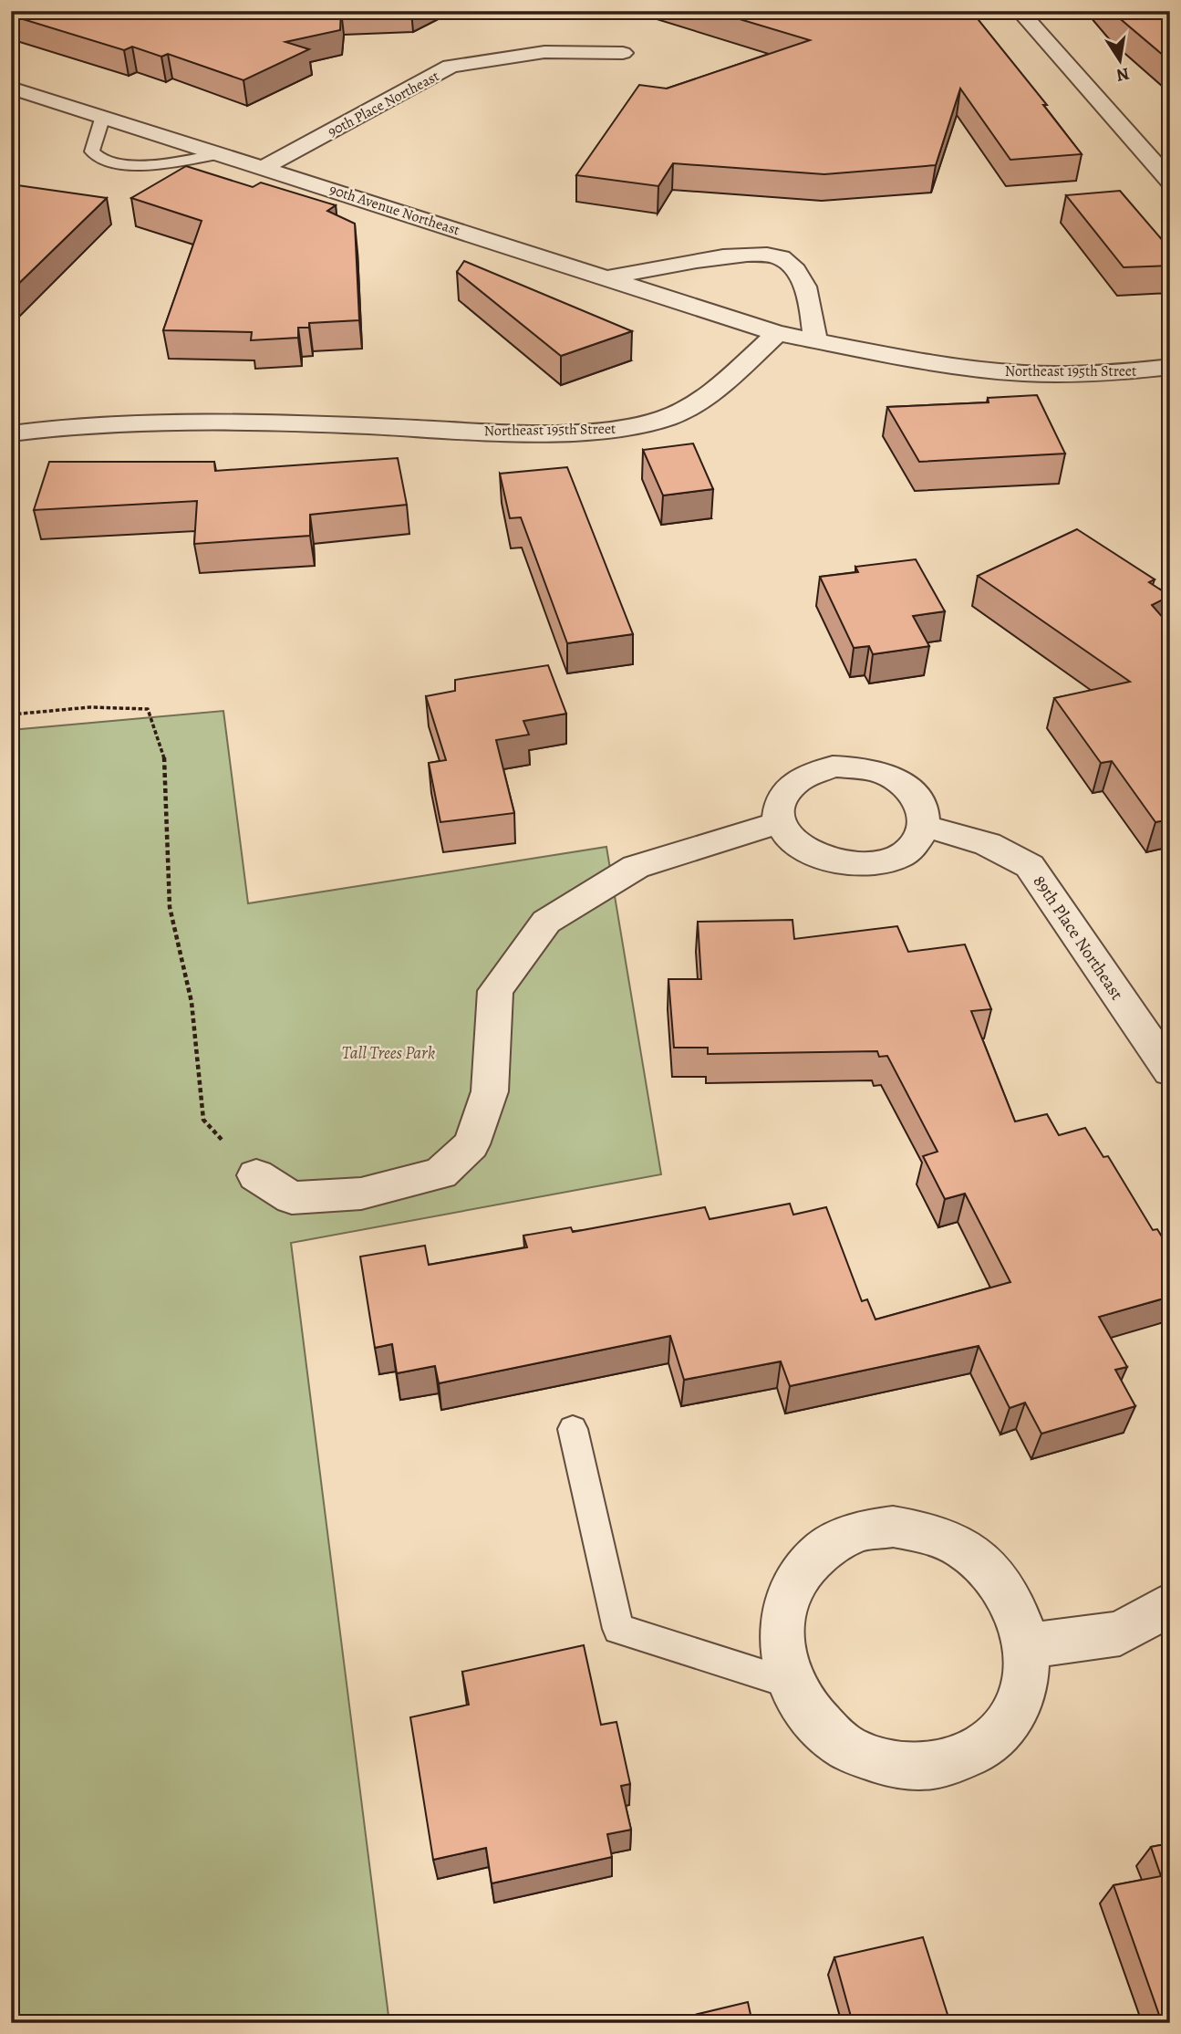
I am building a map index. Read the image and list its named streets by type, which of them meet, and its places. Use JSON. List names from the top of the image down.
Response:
{
  "streets": {
    "street": [
      "90th Place Northeast",
      "90th Avenue Northeast",
      "Northeast 195th Street",
      "89th Place Northeast"
    ]
  },
  "crossings": [
    ["90th Place Northeast", "90th Avenue Northeast"],
    ["90th Avenue Northeast", "Northeast 195th Street"]
  ],
  "parks": ["Tall Trees Park"],
  "north": "bottom"
}
